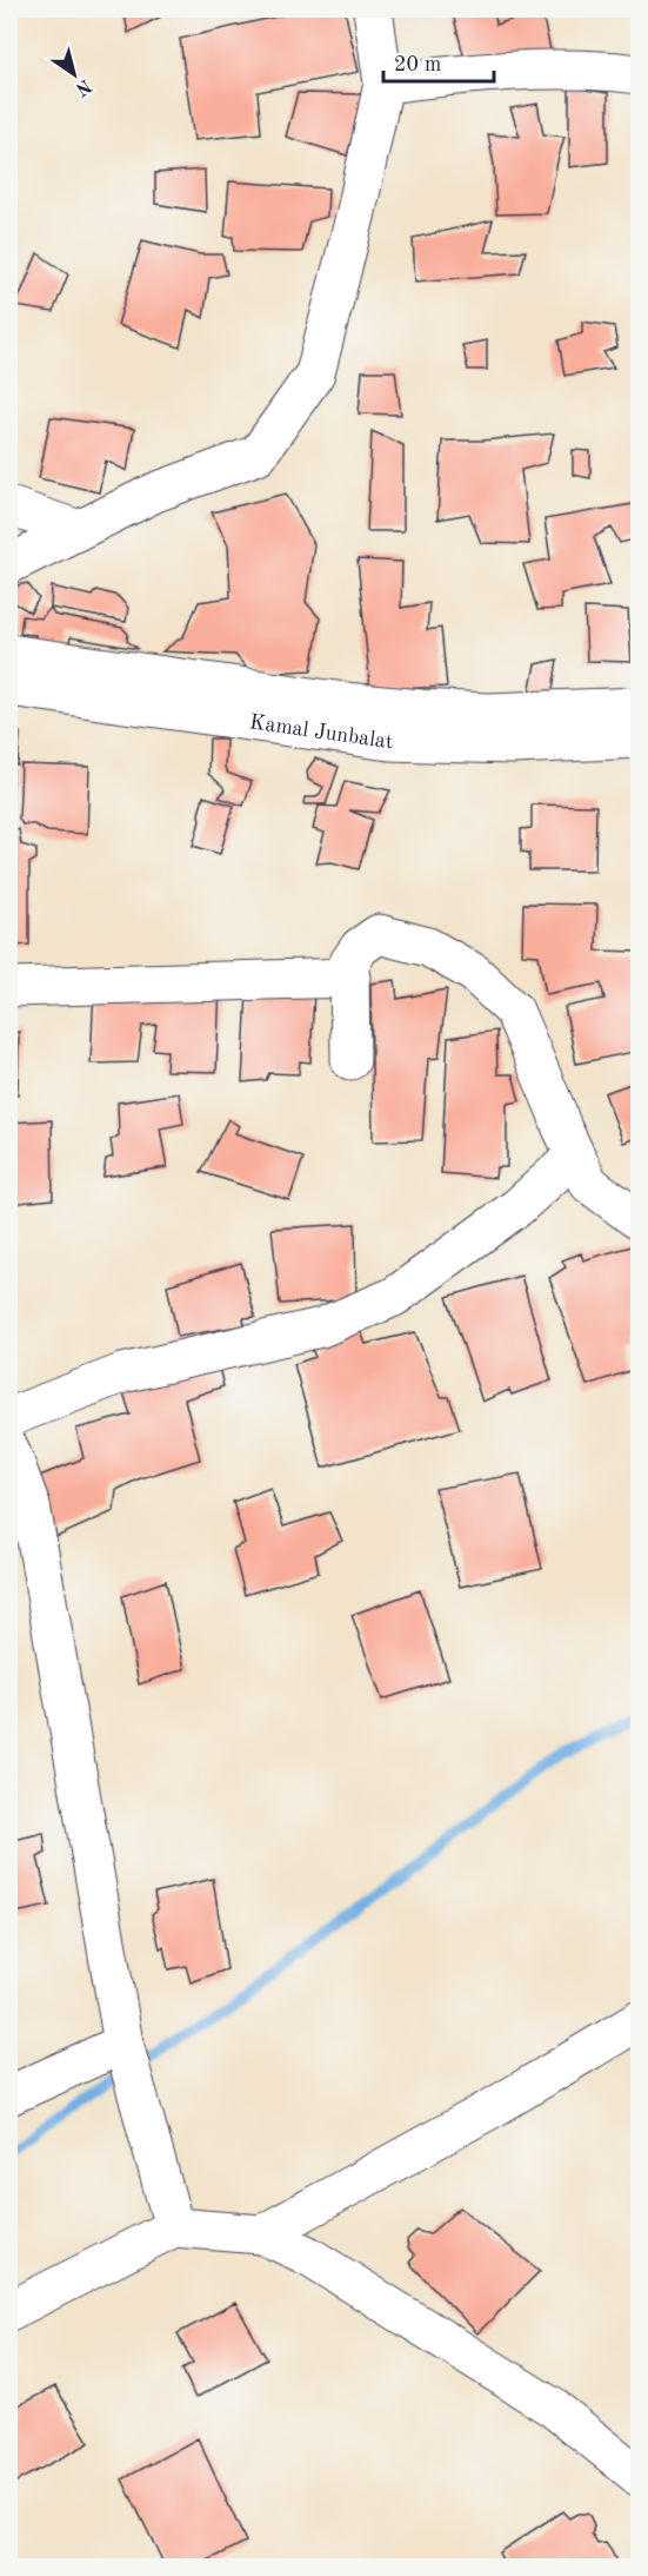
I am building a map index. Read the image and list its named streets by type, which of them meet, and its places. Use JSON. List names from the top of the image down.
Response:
{
  "streets": {
    "street": ["Kamal Junbalat"]
  },
  "scale_bar": "20 m",
  "north": "bottom right"
}
